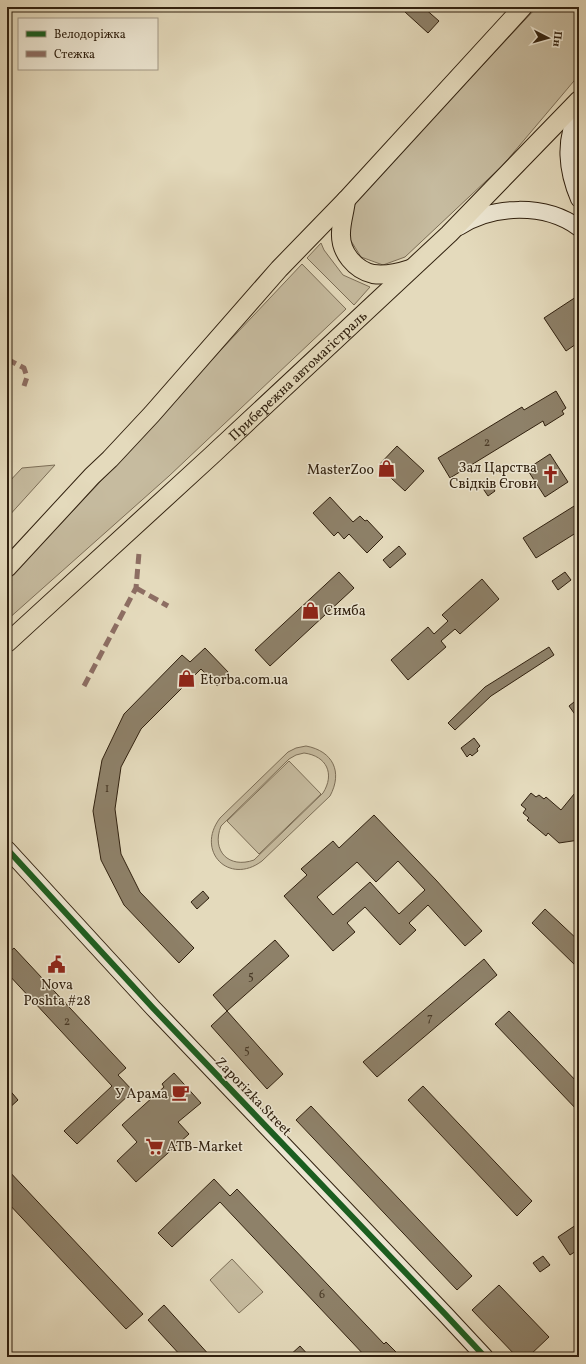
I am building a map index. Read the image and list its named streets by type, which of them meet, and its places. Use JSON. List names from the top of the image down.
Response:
{
  "streets": {
    "main road": ["Прибережна автомагістраль"],
    "street": ["Zaporizka Street"]
  },
  "places": {
    "shop": ["MasterZoo", "Симба", "Etorba.com.ua"],
    "church": ["Зал Царства Свідків Єгови"],
    "public building": ["Nova Poshta #28"],
    "cafe": ["У Арама"],
    "supermarket": ["ATB-Market"]
  },
  "house_numbers": [
    "2",
    "1",
    "5",
    "7",
    "2",
    "5",
    "6"
  ],
  "legend": ["Велодоріжка", "Стежка"],
  "north": "right"
}
